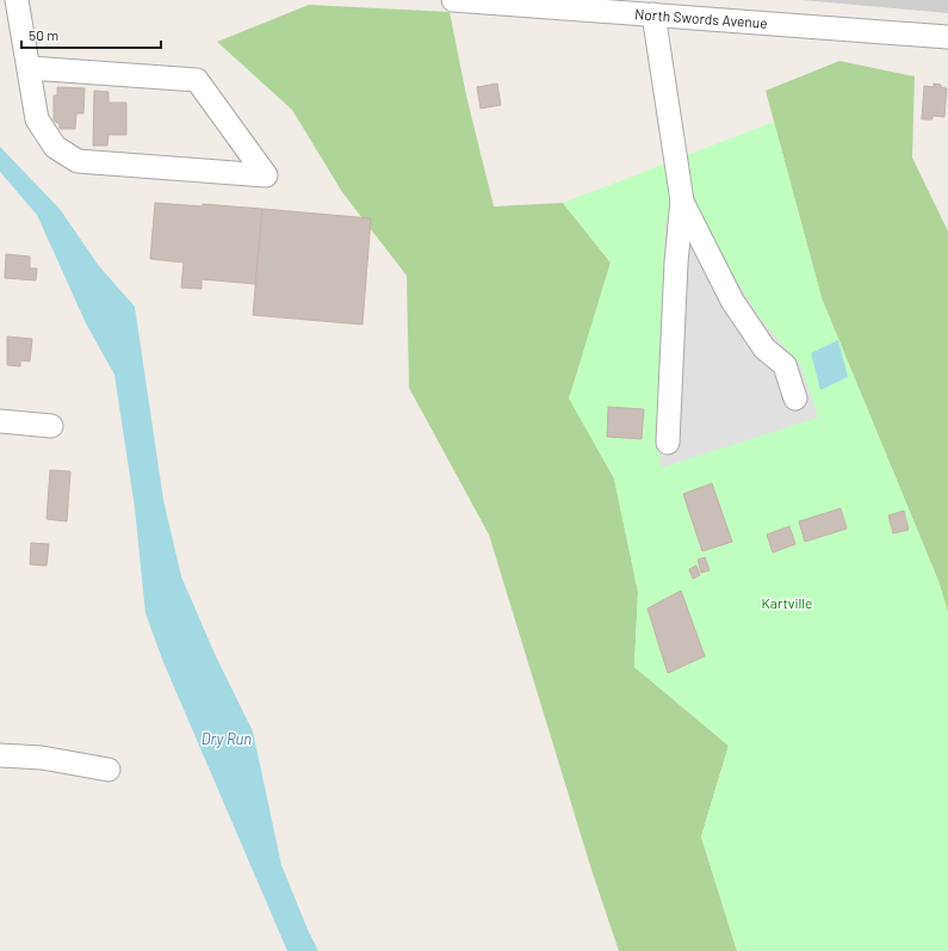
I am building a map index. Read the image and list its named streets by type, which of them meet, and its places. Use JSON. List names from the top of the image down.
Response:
{
  "streets": {
    "street": ["North Swords Avenue"]
  },
  "water": ["Dry Run"],
  "parks": ["Kartville"],
  "scale_bar": "50 m"
}
